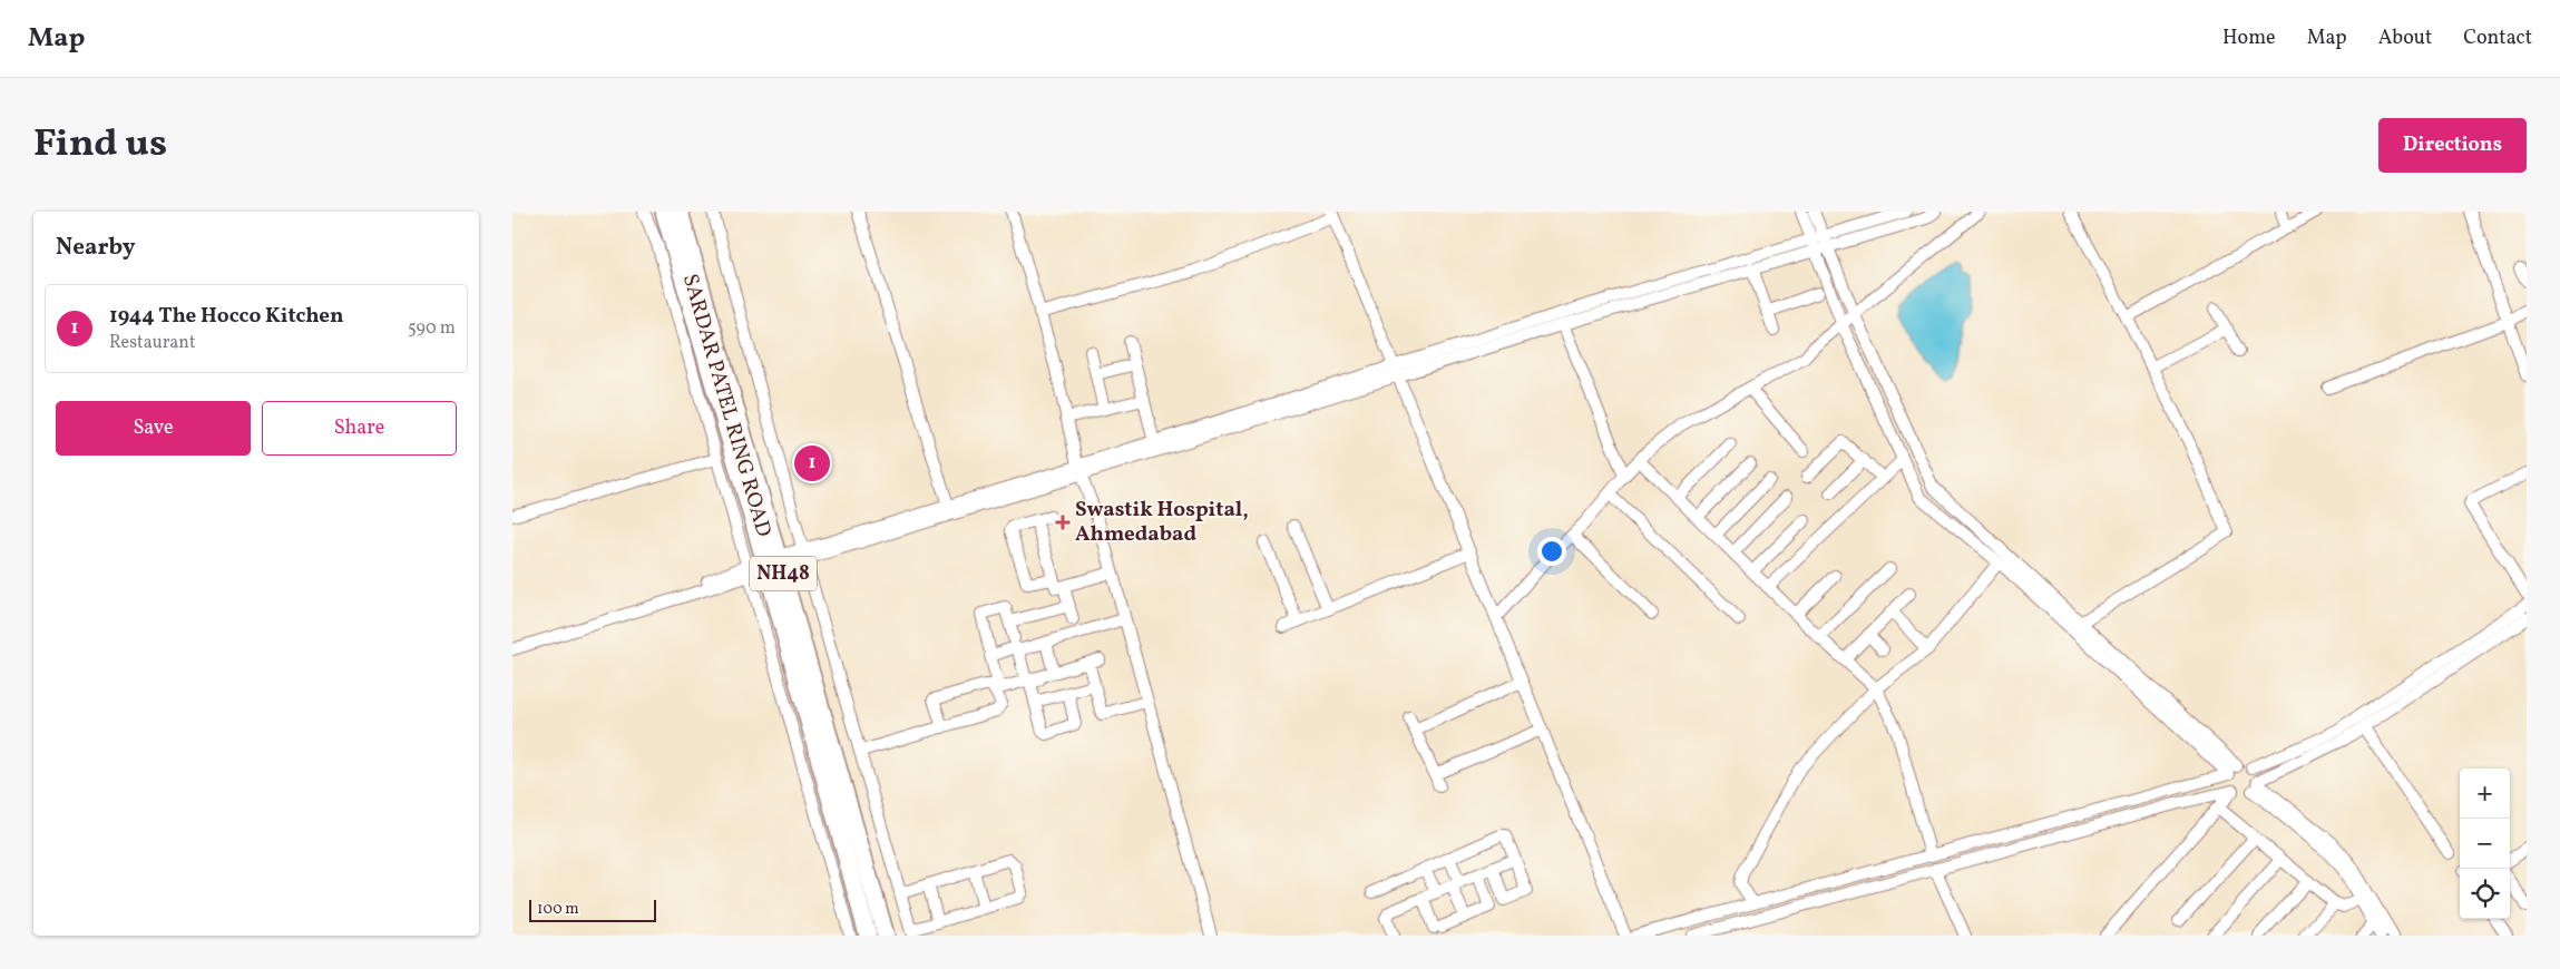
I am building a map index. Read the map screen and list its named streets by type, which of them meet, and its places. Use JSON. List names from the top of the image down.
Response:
{
  "streets": {
    "highway": ["SARDAR PATEL RING ROAD", "NH48"]
  },
  "places": {
    "health": ["Swastik Hospital, Ahmedabad"]
  },
  "scale_bar": "100 m",
  "page": {
    "header": "Map",
    "nav": [
      "Home",
      "Map",
      "About",
      "Contact"
    ],
    "title": "Find us",
    "buttons": [
      "Directions",
      ["Save", "Share"]
    ],
    "heading": "Nearby",
    "list": [
      {
        "mark": "1",
        "name": "1944 The Hocco Kitchen",
        "note": "Restaurant",
        "value": "590 m"
      }
    ],
    "pins": "1",
    "map_buttons": ["+", "−"],
    "scale": "100 m"
  }
}
